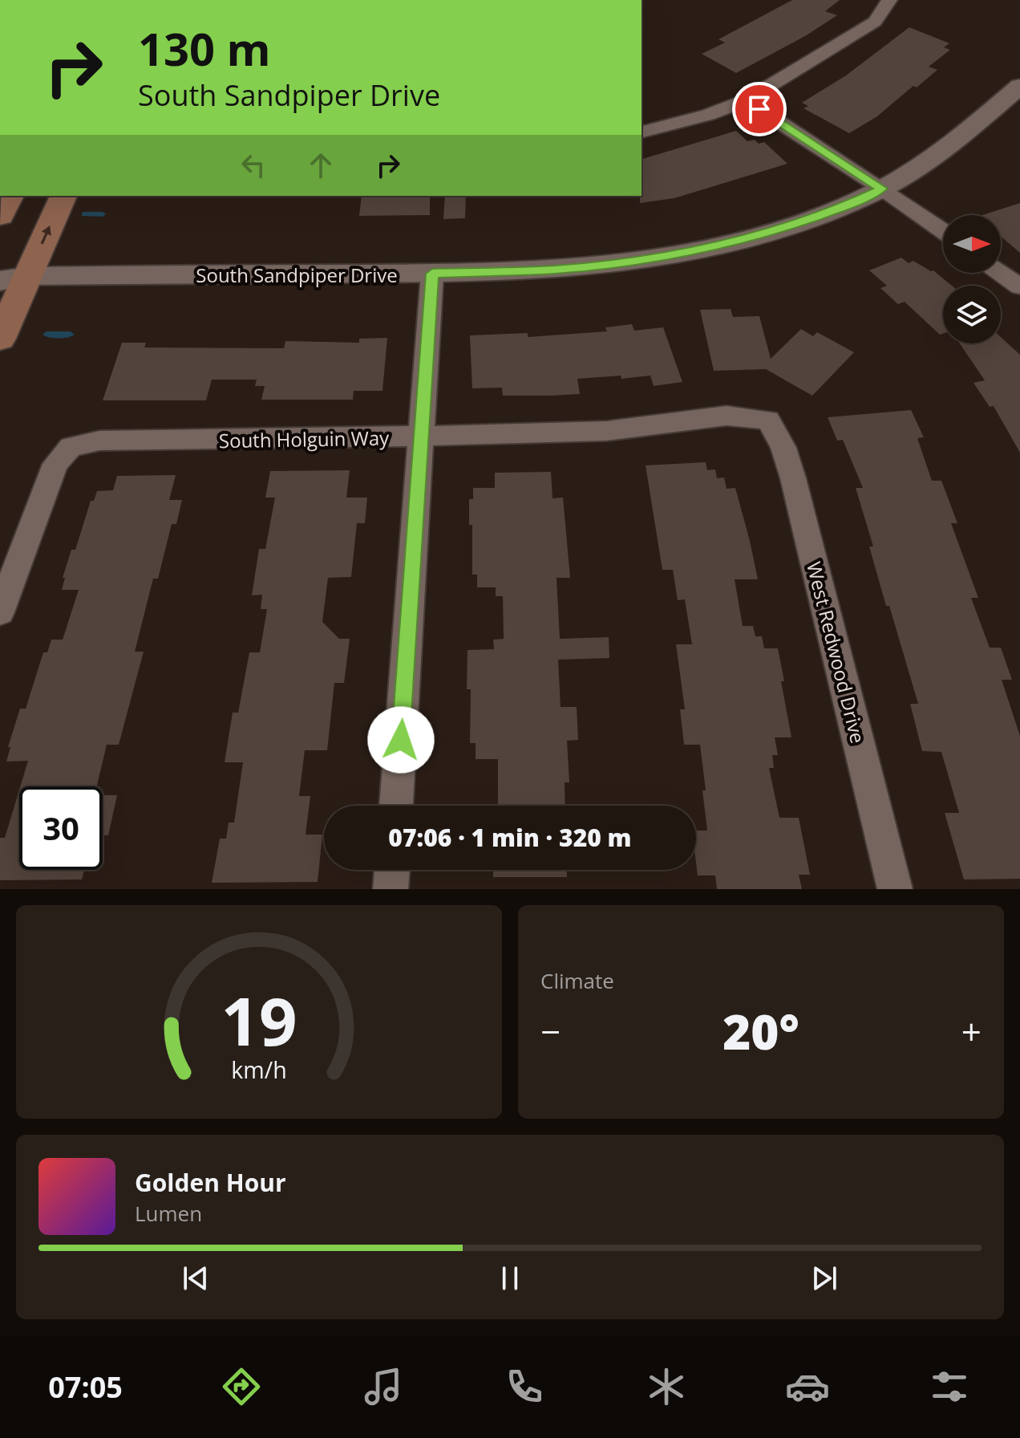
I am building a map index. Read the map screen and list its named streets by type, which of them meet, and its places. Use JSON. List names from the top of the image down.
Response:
{
  "streets": {
    "street": ["South Sandpiper Drive", "South Holguin Way", "West Redwood Drive"]
  },
  "crossings": [
    ["South Holguin Way", "West Redwood Drive"]
  ],
  "north": "right",
  "page": {
    "turn": ["130 m", "South Sandpiper Drive"],
    "limit": "30",
    "trip": "07:06 · 1 min · 320 m",
    "tile": "Climate",
    "heat": ["−", "20°", "+"],
    "song": ["Golden Hour", "Lumen"],
    "tabs": "07:05",
    "gauge": ["19", "km/h"]
  }
}
